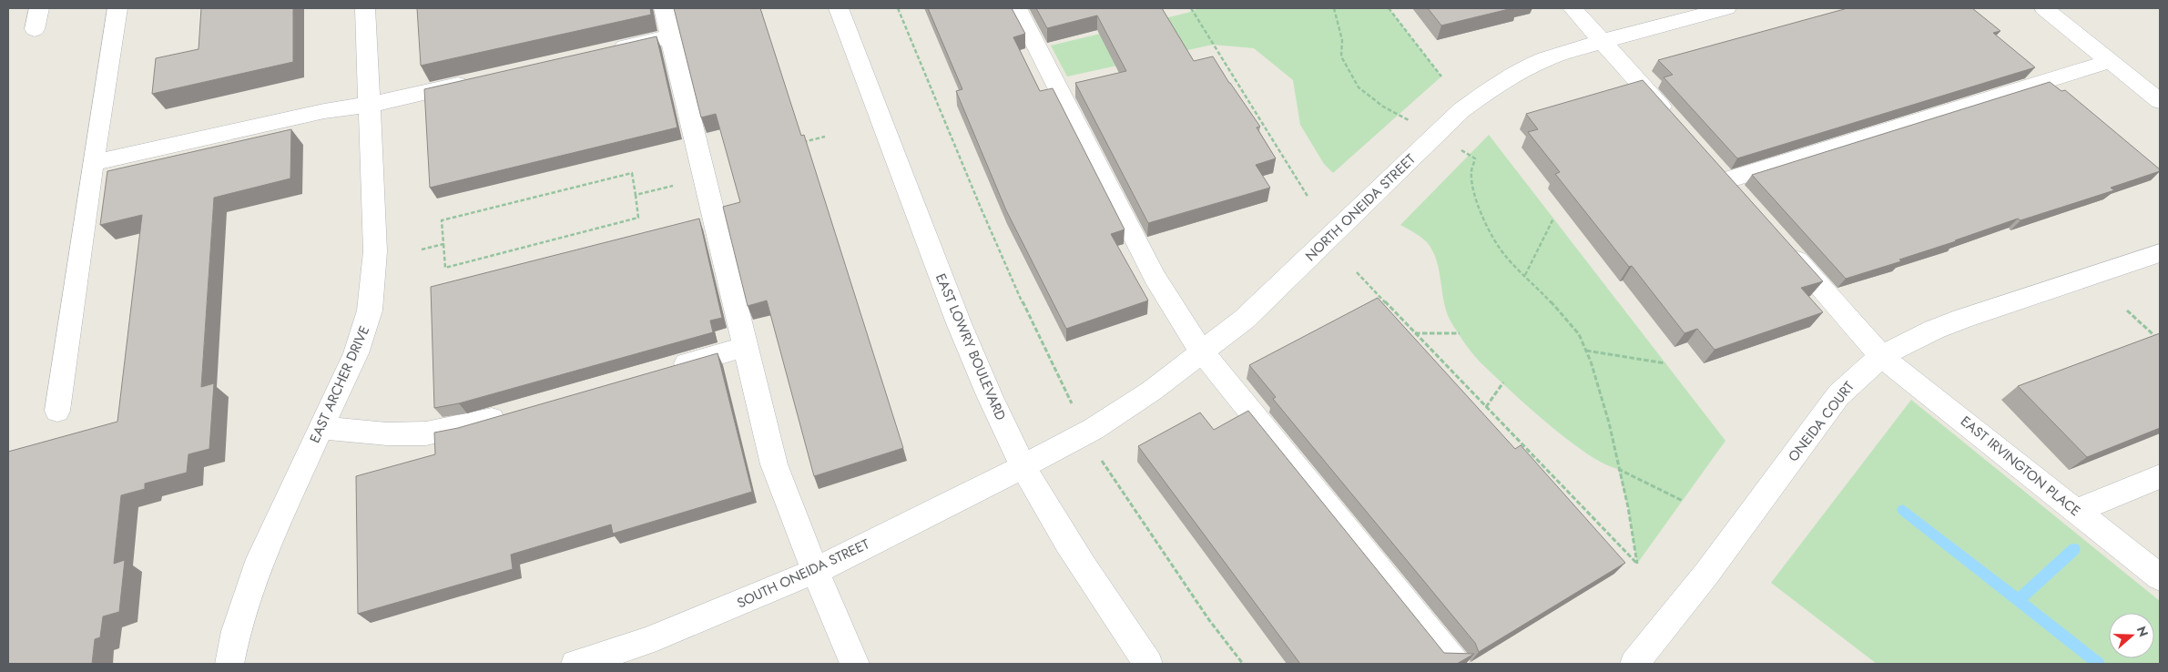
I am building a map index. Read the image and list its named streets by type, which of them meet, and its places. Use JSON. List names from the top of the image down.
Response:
{
  "streets": {
    "street": [
      "NORTH ONEIDA STREET",
      "EAST LOWRY BOULEVARD",
      "EAST ARCHER DRIVE",
      "ONEIDA COURT",
      "EAST IRVINGTON PLACE",
      "SOUTH ONEIDA STREET"
    ]
  },
  "crossings": [
    ["NORTH ONEIDA STREET", "EAST LOWRY BOULEVARD"],
    ["NORTH ONEIDA STREET", "SOUTH ONEIDA STREET"],
    ["EAST LOWRY BOULEVARD", "SOUTH ONEIDA STREET"],
    ["ONEIDA COURT", "EAST IRVINGTON PLACE"]
  ],
  "north": "right"
}
